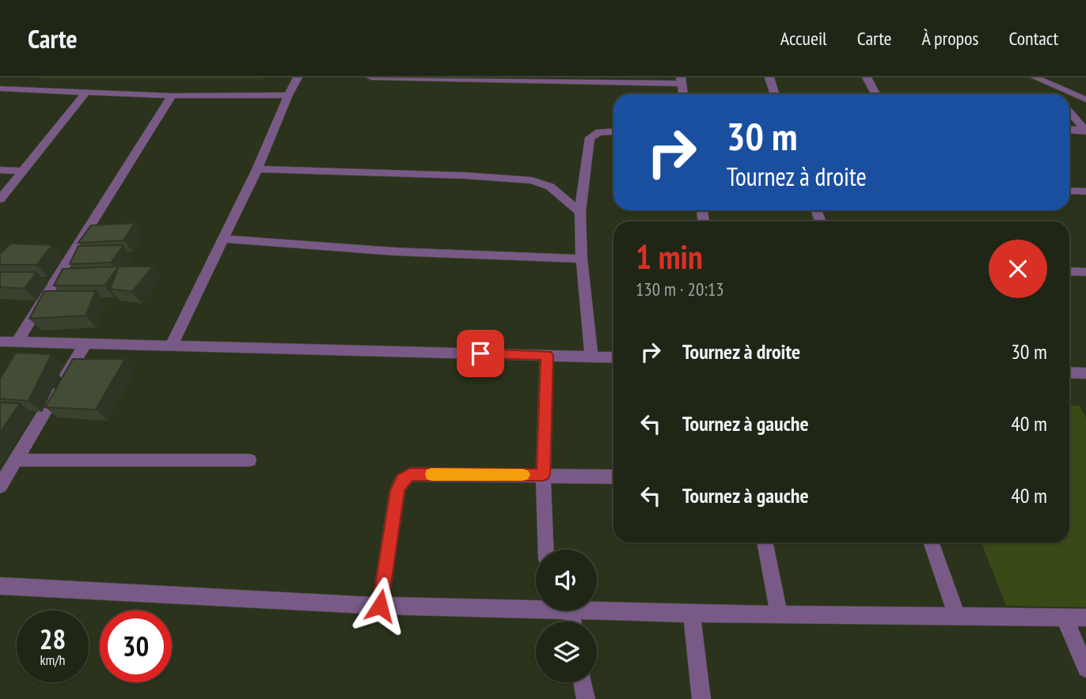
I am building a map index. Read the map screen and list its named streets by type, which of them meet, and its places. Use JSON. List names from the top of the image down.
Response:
{
  "page": {
    "header": "Carte",
    "nav": [
      "Accueil",
      "Carte",
      "À propos",
      "Contact"
    ],
    "turn": ["30 m", "Tournez à droite"],
    "heading": ["1 min", "130 m · 20:13"],
    "list": [
      {
        "name": "Tournez à droite",
        "value": "30 m"
      },
      {
        "name": "Tournez à gauche",
        "value": "40 m"
      },
      {
        "name": "Tournez à gauche",
        "value": "40 m"
      }
    ],
    "speed": "28 km/h",
    "limit": "30"
  }
}
